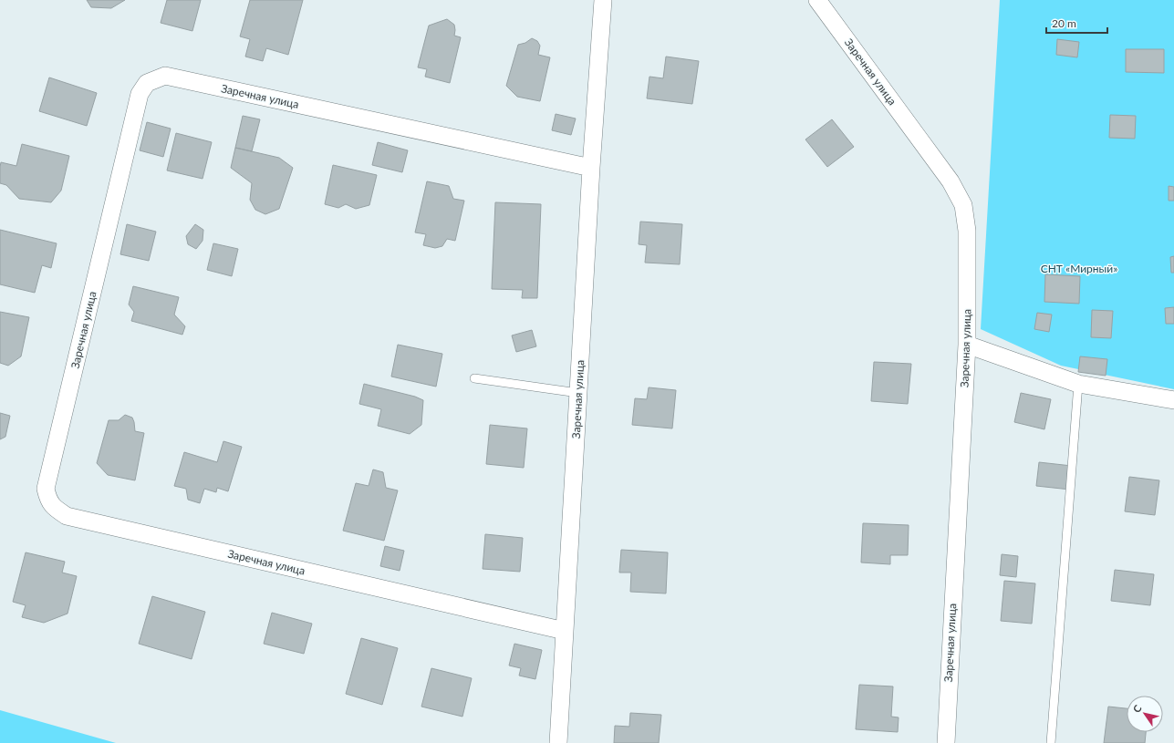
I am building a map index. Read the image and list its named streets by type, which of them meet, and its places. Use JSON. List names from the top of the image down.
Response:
{
  "streets": {
    "street": ["Заречная улица"]
  },
  "parks": ["СНТ «Мирный»"],
  "scale_bar": "20 m",
  "north": "top left"
}
